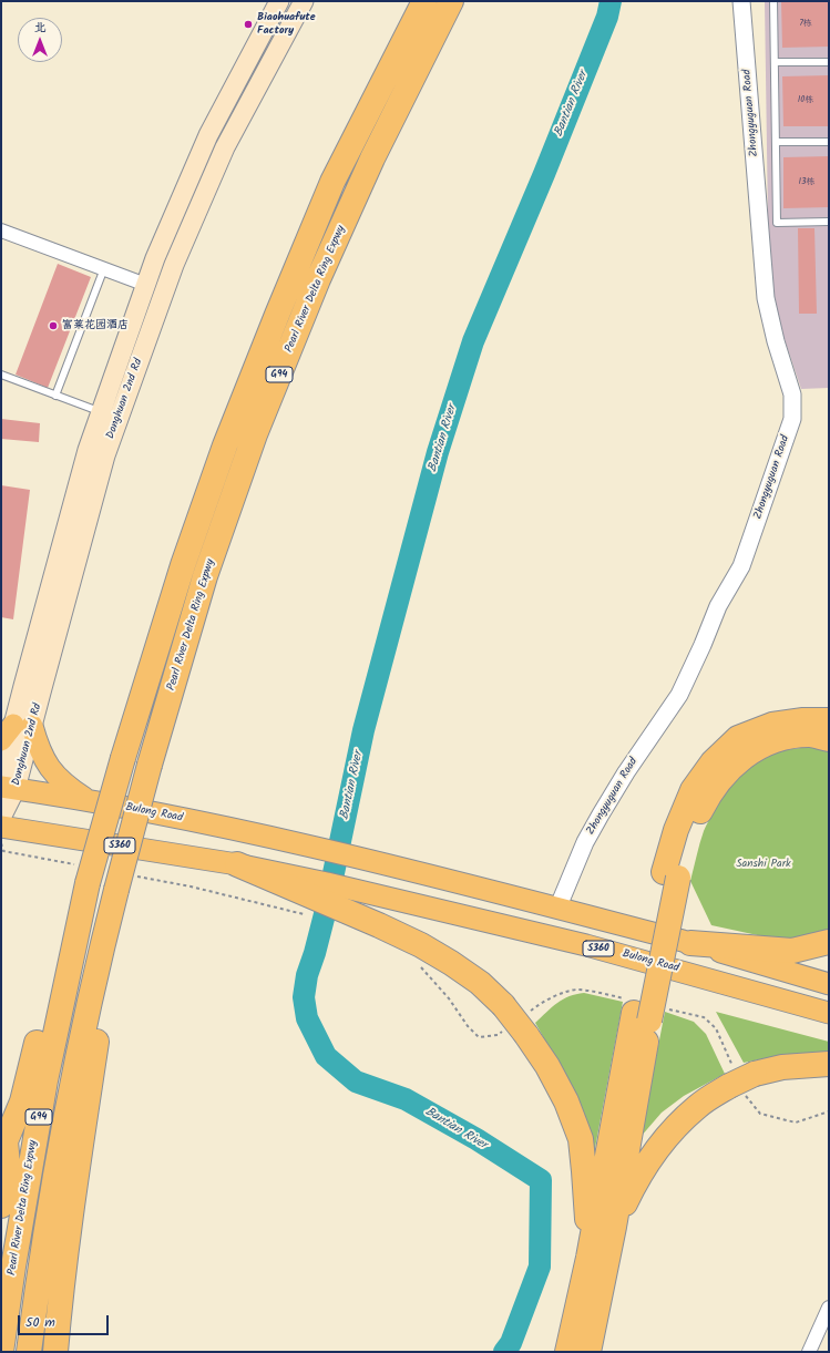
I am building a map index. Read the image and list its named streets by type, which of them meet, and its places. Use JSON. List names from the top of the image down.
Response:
{
  "streets": {
    "highway": ["Pearl River Delta Ring Expwy", "G94"],
    "main road": ["Donghuan 2nd Rd", "Bulong Road", "S360"],
    "street": ["Zhongyuguan Road"]
  },
  "crossings": [
    ["Zhongyuguan Road", "Bulong Road"],
    ["Pearl River Delta Ring Expwy", "G94"],
    ["Donghuan 2nd Rd", "Bulong Road"],
    ["Bulong Road", "S360"]
  ],
  "water": ["Bantian River"],
  "parks": ["Sanshi Park"],
  "places": ["Biaohuafute Factory", "富莱花园酒店"],
  "house_numbers": ["7栋", "10栋", "13栋"],
  "scale_bar": "50 m",
  "north": "top"
}
